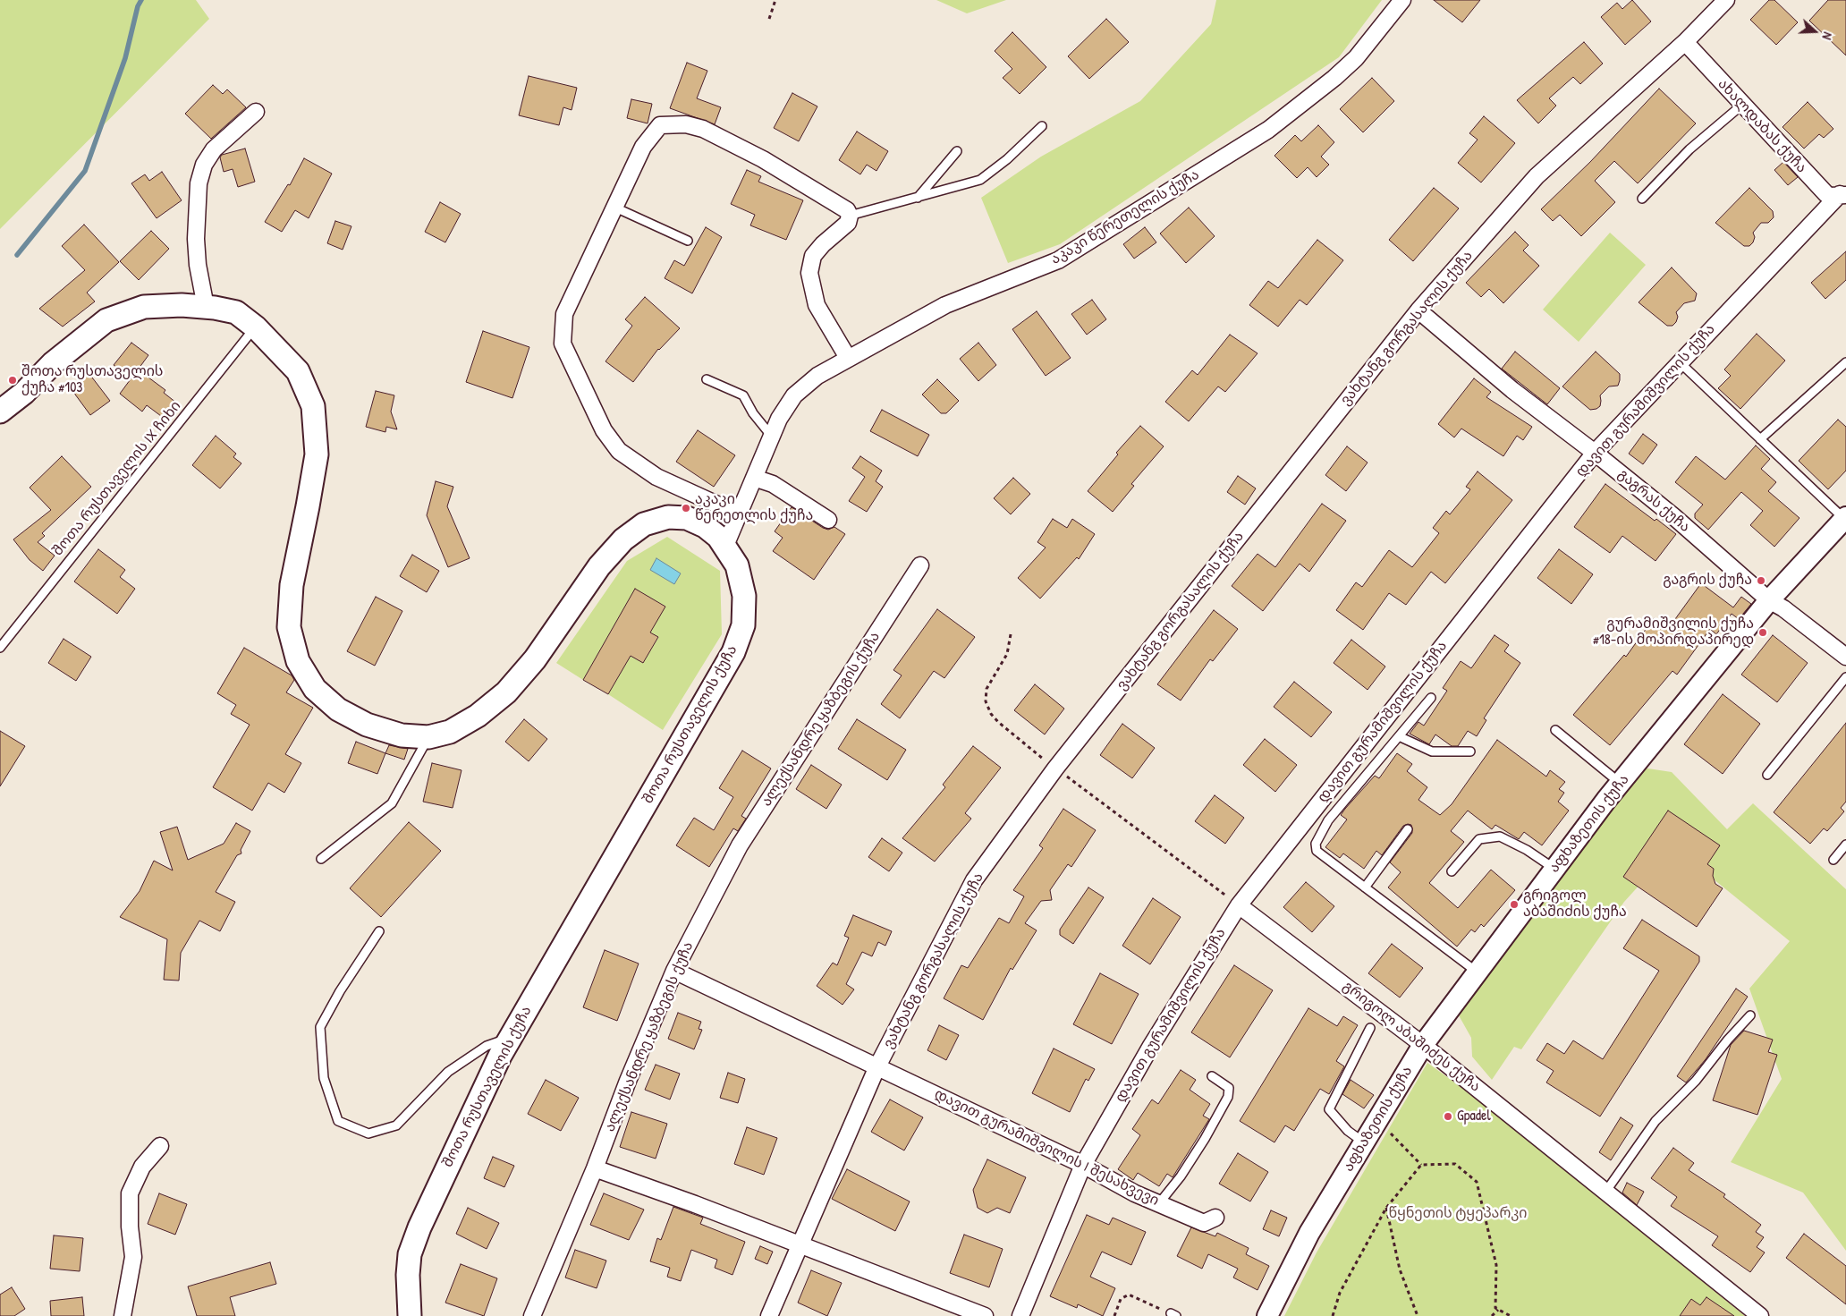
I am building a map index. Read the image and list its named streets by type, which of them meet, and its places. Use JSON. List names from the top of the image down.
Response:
{
  "streets": {
    "main road": ["შოთა რუსთაველის ქუჩა"],
    "street": [
      "ახალდაბას ქუჩა",
      "აკაკი წერეთელის ქუჩა",
      "ვახტანგ გორგასალის ქუჩა",
      "დავით გურამიშვილის ქუჩა",
      "გაგრას ქუჩა",
      "ალექსანდრე ყაზბეგის ქუჩა",
      "აფხაზეთის ქუჩა",
      "გრიგოლ აბაშიძეს ქუჩა",
      "დავით გურამიშვილის I შესახვევი"
    ],
    "lane": ["შოთა რუსთაველის IX ჩიხი"]
  },
  "crossings": [
    ["ახალდაბას ქუჩა", "ვახტანგ გორგასალის ქუჩა"],
    ["ახალდაბას ქუჩა", "დავით გურამიშვილის ქუჩა"],
    ["აკაკი წერეთელის ქუჩა", "შოთა რუსთაველის ქუჩა"],
    ["ვახტანგ გორგასალის ქუჩა", "გაგრას ქუჩა"],
    ["ვახტანგ გორგასალის ქუჩა", "დავით გურამიშვილის I შესახვევი"],
    ["დავით გურამიშვილის ქუჩა", "გაგრას ქუჩა"],
    ["დავით გურამიშვილის ქუჩა", "გრიგოლ აბაშიძეს ქუჩა"],
    ["დავით გურამიშვილის ქუჩა", "დავით გურამიშვილის I შესახვევი"],
    ["შოთა რუსთაველის IX ჩიხი", "შოთა რუსთაველის ქუჩა"],
    ["გაგრას ქუჩა", "აფხაზეთის ქუჩა"],
    ["ალექსანდრე ყაზბეგის ქუჩა", "დავით გურამიშვილის I შესახვევი"],
    ["აფხაზეთის ქუჩა", "გრიგოლ აბაშიძეს ქუჩა"]
  ],
  "parks": ["წყნეთის ტყეპარკი"],
  "places": [
    "შოთა რუსთაველის ქუჩა #103",
    "აკაკი წერეთლის ქუჩა",
    "გაგრის ქუჩა",
    "გურამიშვილის ქუჩა #18-ის მოპირდაპირედ",
    "გრიგოლ აბაშიძის ქუჩა",
    "Gpadel"
  ],
  "north": "right"
}
